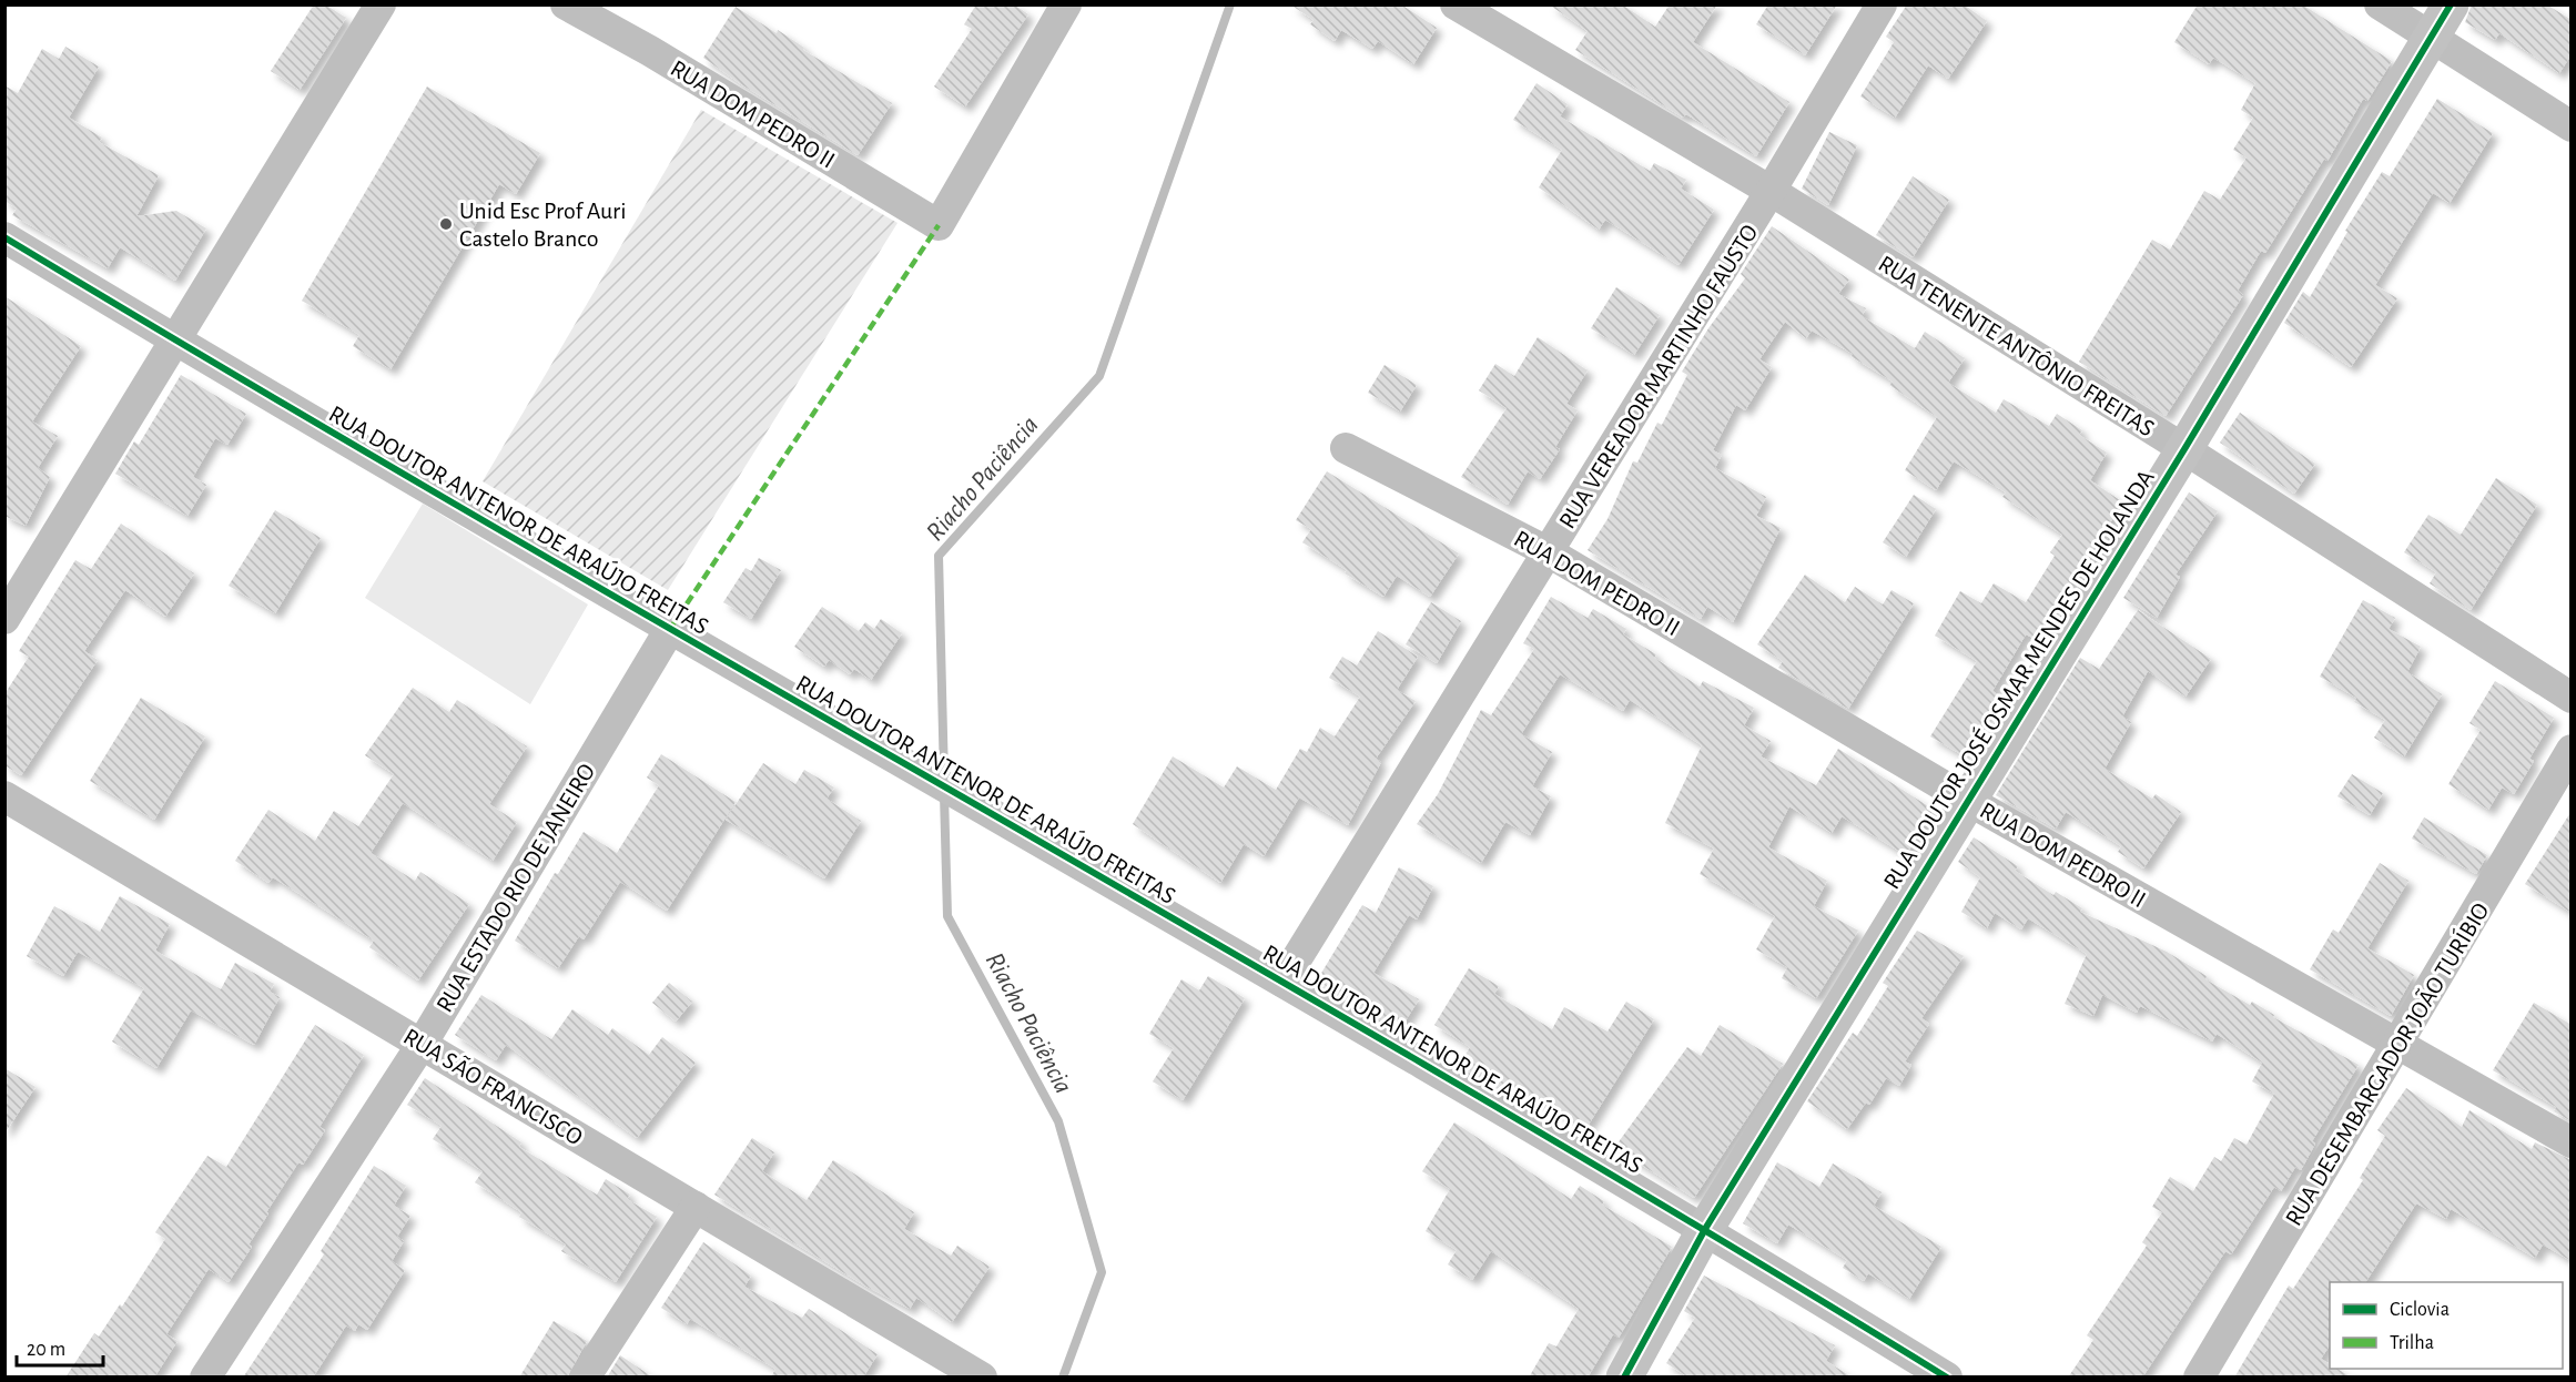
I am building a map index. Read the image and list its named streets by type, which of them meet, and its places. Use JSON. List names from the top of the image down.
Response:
{
  "streets": {
    "street": [
      "RUA DOM PEDRO II",
      "RUA TENENTE ANTÔNIO FREITAS",
      "RUA VEREADOR MARTINHO FAUSTO",
      "RUA DOUTOR ANTENOR DE ARAÚJO FREITAS",
      "RUA DOUTOR JOSÉ OSMAR MENDES DE HOLANDA",
      "RUA ESTADO RIO DE JANEIRO",
      "RUA DESEMBARGADOR JOÃO TURÍBIO",
      "RUA SÃO FRANCISCO"
    ]
  },
  "crossings": [
    ["RUA DOM PEDRO II", "RUA VEREADOR MARTINHO FAUSTO"],
    ["RUA DOM PEDRO II", "RUA DOUTOR JOSÉ OSMAR MENDES DE HOLANDA"],
    ["RUA DOM PEDRO II", "RUA DESEMBARGADOR JOÃO TURÍBIO"],
    ["RUA TENENTE ANTÔNIO FREITAS", "RUA VEREADOR MARTINHO FAUSTO"],
    ["RUA TENENTE ANTÔNIO FREITAS", "RUA DOUTOR JOSÉ OSMAR MENDES DE HOLANDA"],
    ["RUA VEREADOR MARTINHO FAUSTO", "RUA DOUTOR ANTENOR DE ARAÚJO FREITAS"],
    ["RUA DOUTOR ANTENOR DE ARAÚJO FREITAS", "RUA DOUTOR JOSÉ OSMAR MENDES DE HOLANDA"],
    ["RUA DOUTOR ANTENOR DE ARAÚJO FREITAS", "RUA ESTADO RIO DE JANEIRO"],
    ["RUA ESTADO RIO DE JANEIRO", "RUA SÃO FRANCISCO"]
  ],
  "water": ["Riacho Paciência"],
  "places": ["Unid Esc Prof Auri Castelo Branco"],
  "legend": ["Ciclovia", "Trilha"],
  "scale_bar": "20 m"
}
